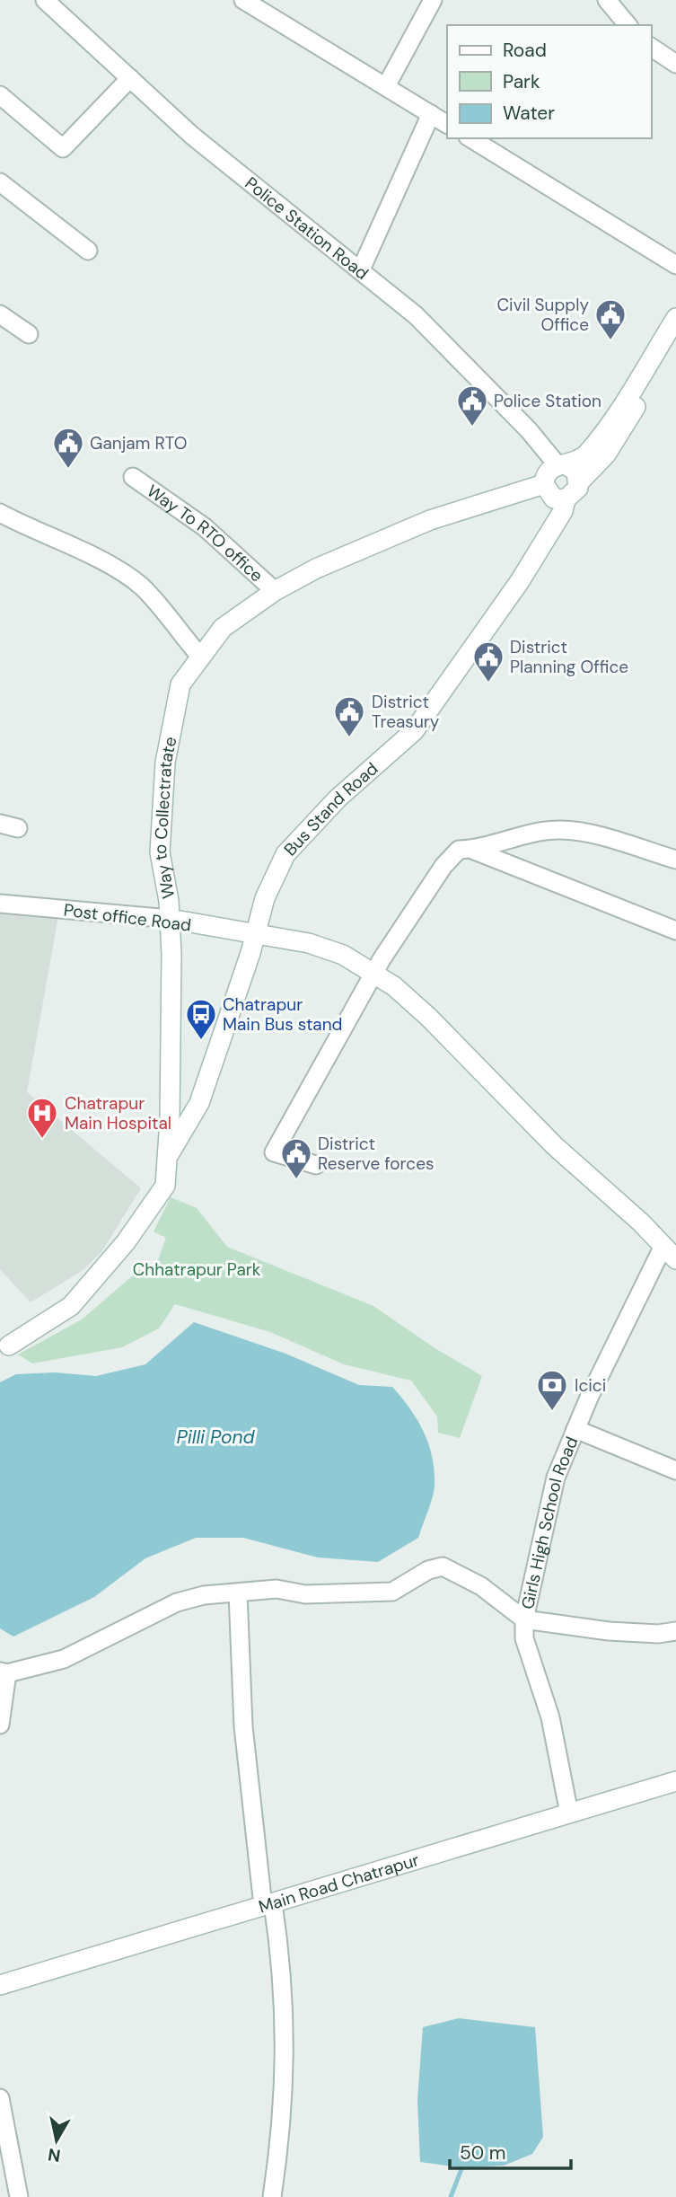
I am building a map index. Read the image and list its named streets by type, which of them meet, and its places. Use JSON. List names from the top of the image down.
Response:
{
  "streets": {
    "main road": [
      "Bus Stand Road",
      "Way to Collectratate",
      "Post office Road",
      "Main Road Chatrapur"
    ],
    "street": ["Police Station Road", "Way To RTO office", "Girls High School Road"]
  },
  "crossings": [
    ["Police Station Road", "Bus Stand Road"],
    ["Police Station Road", "Way to Collectratate"],
    ["Way To RTO office", "Way to Collectratate"],
    ["Bus Stand Road", "Way to Collectratate"],
    ["Bus Stand Road", "Post office Road"],
    ["Way to Collectratate", "Post office Road"],
    ["Post office Road", "Girls High School Road"],
    ["Girls High School Road", "Main Road Chatrapur"]
  ],
  "water": ["Pilli Pond"],
  "parks": ["Chhatrapur Park"],
  "places": {
    "public building": [
      "Civil Supply Office",
      "Police Station",
      "Ganjam RTO",
      "District Planning Office",
      "District Treasury",
      "District Reserve forces"
    ],
    "bus stop": ["Chatrapur Main Bus stand"],
    "hospital": ["Chatrapur Main Hospital"],
    "bank": ["Icici"]
  },
  "legend": ["Road", "Park", "Water"],
  "scale_bar": "50 m",
  "north": "bottom"
}
